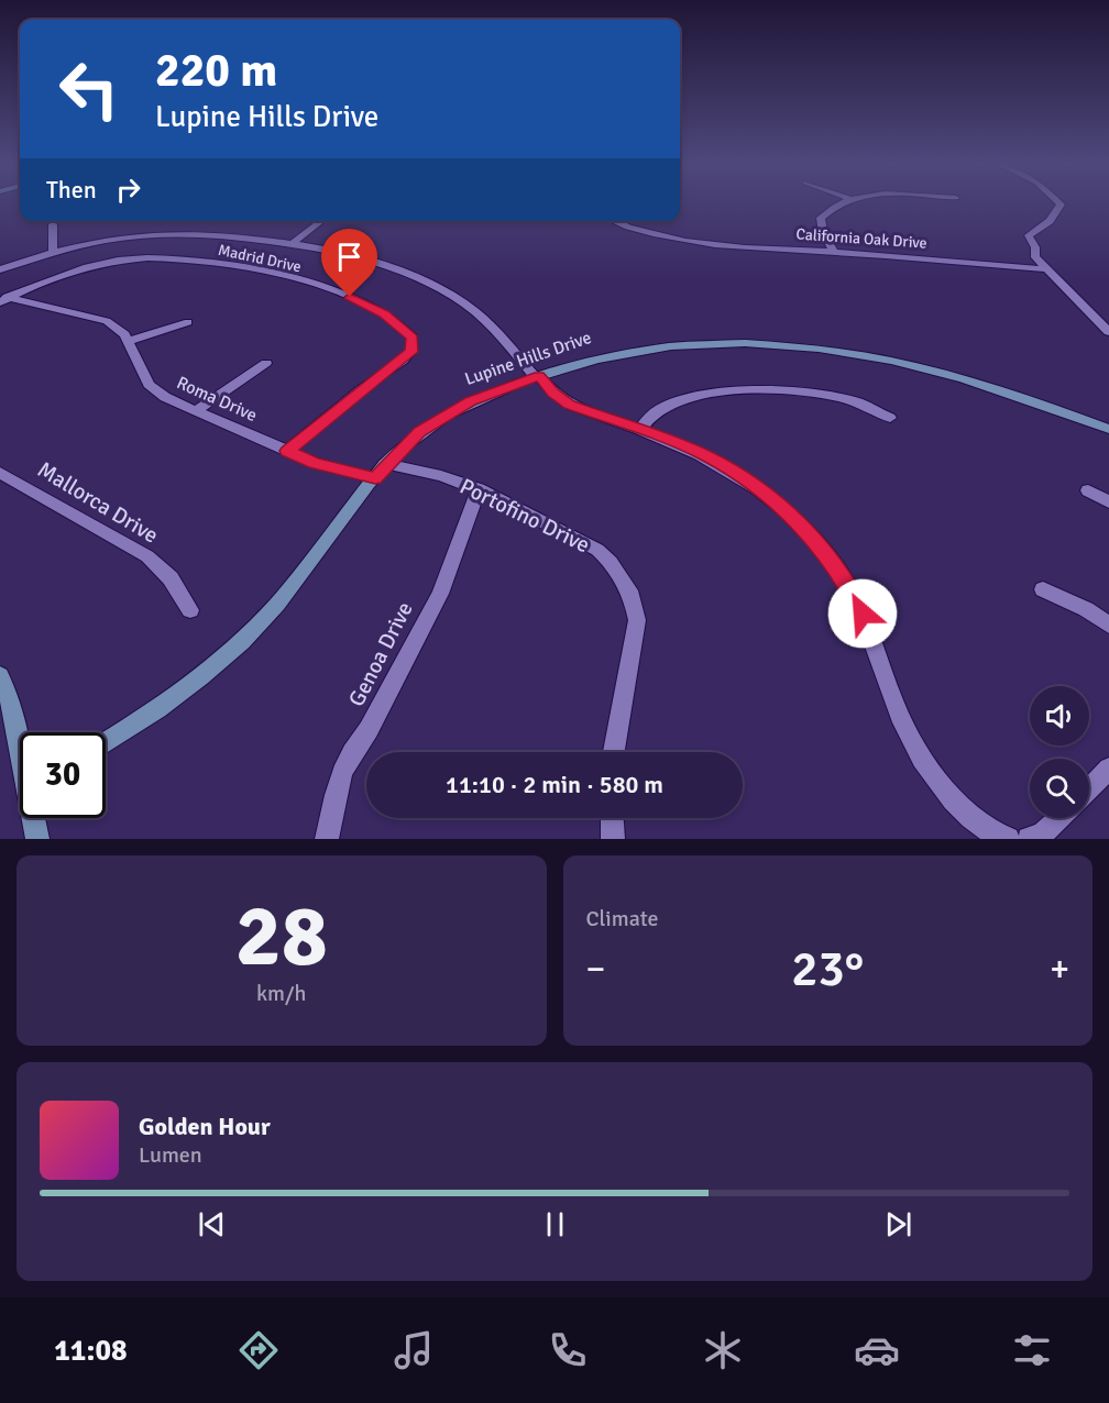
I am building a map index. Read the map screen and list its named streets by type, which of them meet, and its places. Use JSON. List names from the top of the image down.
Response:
{
  "streets": {
    "street": [
      "California Oak Drive",
      "Madrid Drive",
      "Lupine Hills Drive",
      "Roma Drive",
      "Mallorca Drive",
      "Portofino Drive",
      "Genoa Drive"
    ]
  },
  "crossings": [
    ["Madrid Drive", "Roma Drive"],
    ["Lupine Hills Drive", "Roma Drive"],
    ["Lupine Hills Drive", "Portofino Drive"],
    ["Roma Drive", "Portofino Drive"],
    ["Portofino Drive", "Genoa Drive"]
  ],
  "page": {
    "turn": ["220 m", "Lupine Hills Drive"],
    "then": "Then",
    "limit": "30",
    "trip": "11:10 · 2 min · 580 m",
    "tile": [
      ["28", "km/h"],
      "Climate"
    ],
    "heat": ["−", "23°", "+"],
    "song": ["Golden Hour", "Lumen"],
    "tabs": "11:08"
  }
}
